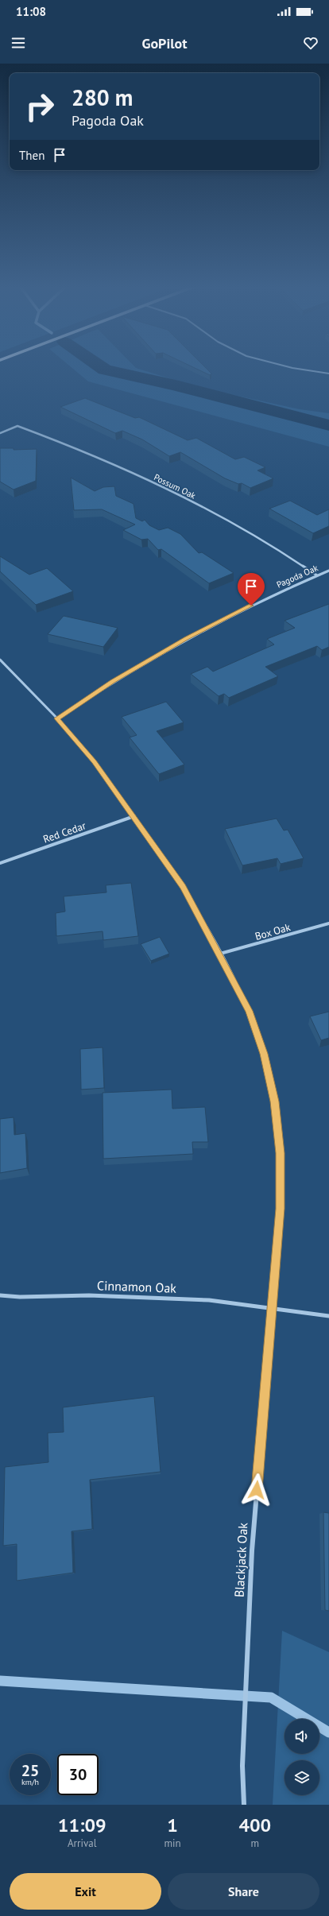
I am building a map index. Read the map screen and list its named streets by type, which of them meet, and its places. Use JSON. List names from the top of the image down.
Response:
{
  "streets": {
    "street": [
      "Possum Oak",
      "Pagoda Oak",
      "Red Cedar",
      "Box Oak",
      "Cinnamon Oak",
      "Blackjack Oak"
    ]
  },
  "crossings": [
    ["Possum Oak", "Pagoda Oak"],
    ["Pagoda Oak", "Blackjack Oak"],
    ["Red Cedar", "Blackjack Oak"],
    ["Box Oak", "Blackjack Oak"],
    ["Cinnamon Oak", "Blackjack Oak"]
  ],
  "page": {
    "status": "11:08",
    "header": "GoPilot",
    "turn": ["280 m", "Pagoda Oak"],
    "then": "Then",
    "speed": "25 km/h",
    "limit": "30",
    "eta": [
      "11:09",
      "Arrival",
      "1",
      "min",
      "400",
      "m"
    ],
    "buttons": ["Exit", "Share"]
  }
}
